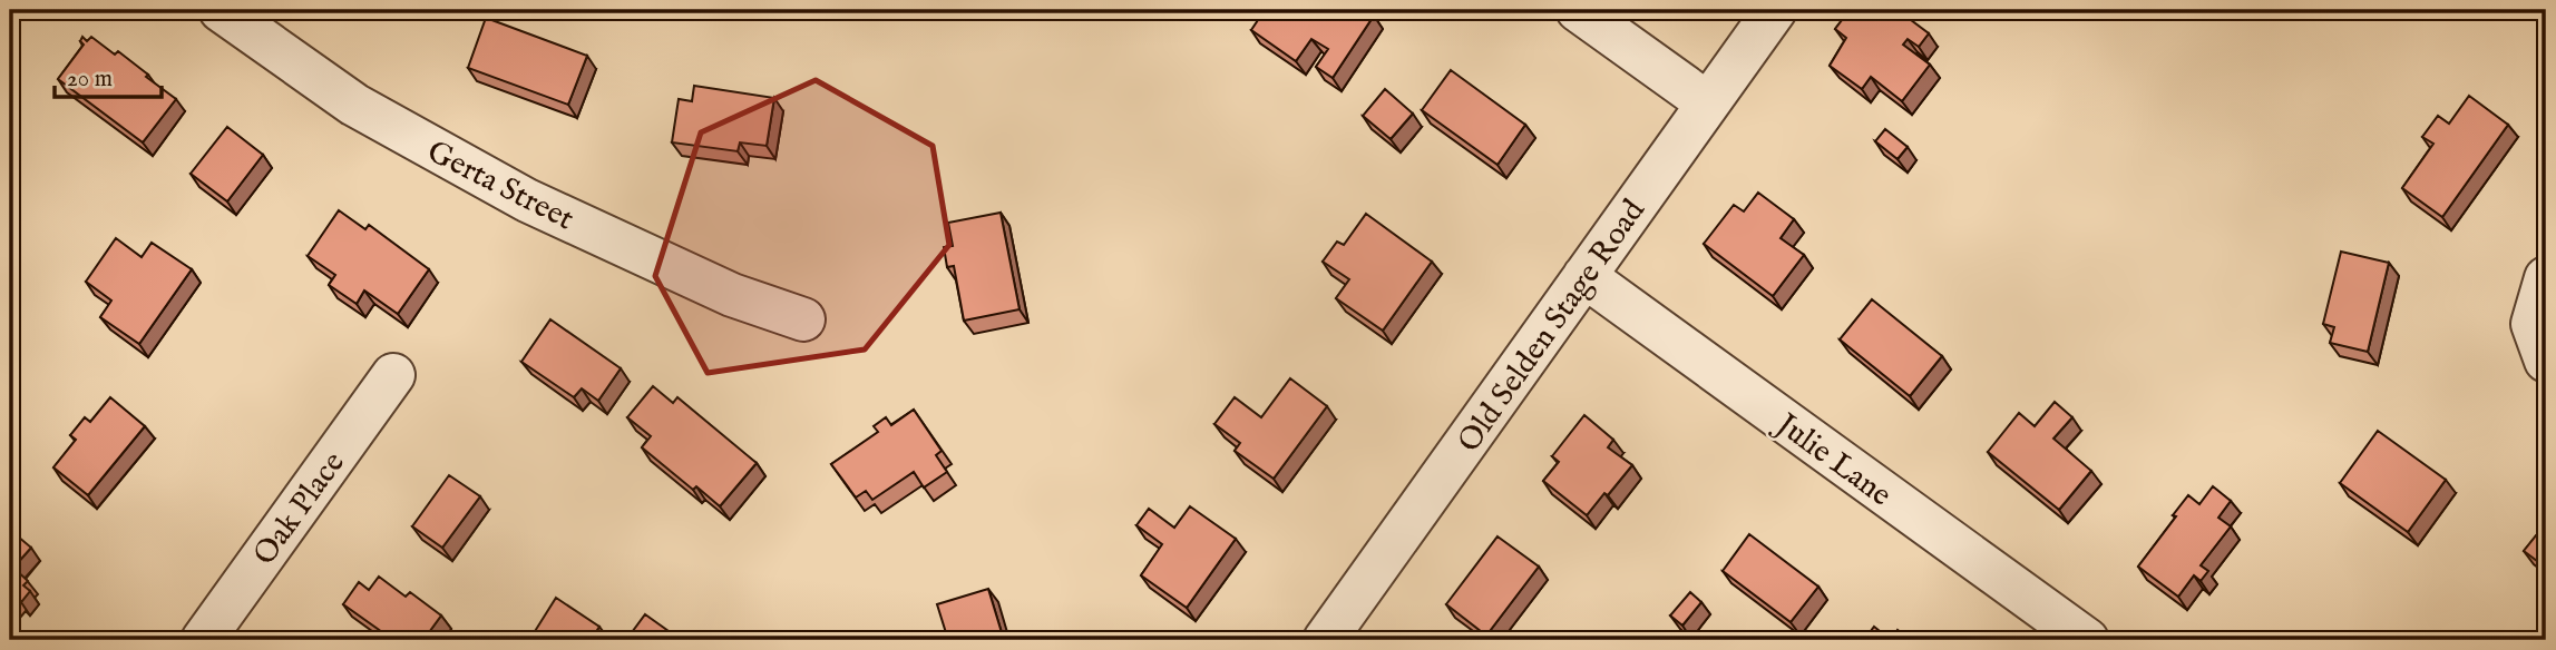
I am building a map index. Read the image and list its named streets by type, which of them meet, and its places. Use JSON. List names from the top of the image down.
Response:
{
  "streets": {
    "street": [
      "Gerta Street",
      "Old Selden Stage Road",
      "Julie Lane",
      "Oak Place"
    ]
  },
  "crossings": [
    ["Old Selden Stage Road", "Julie Lane"]
  ],
  "scale_bar": "20 m"
}
